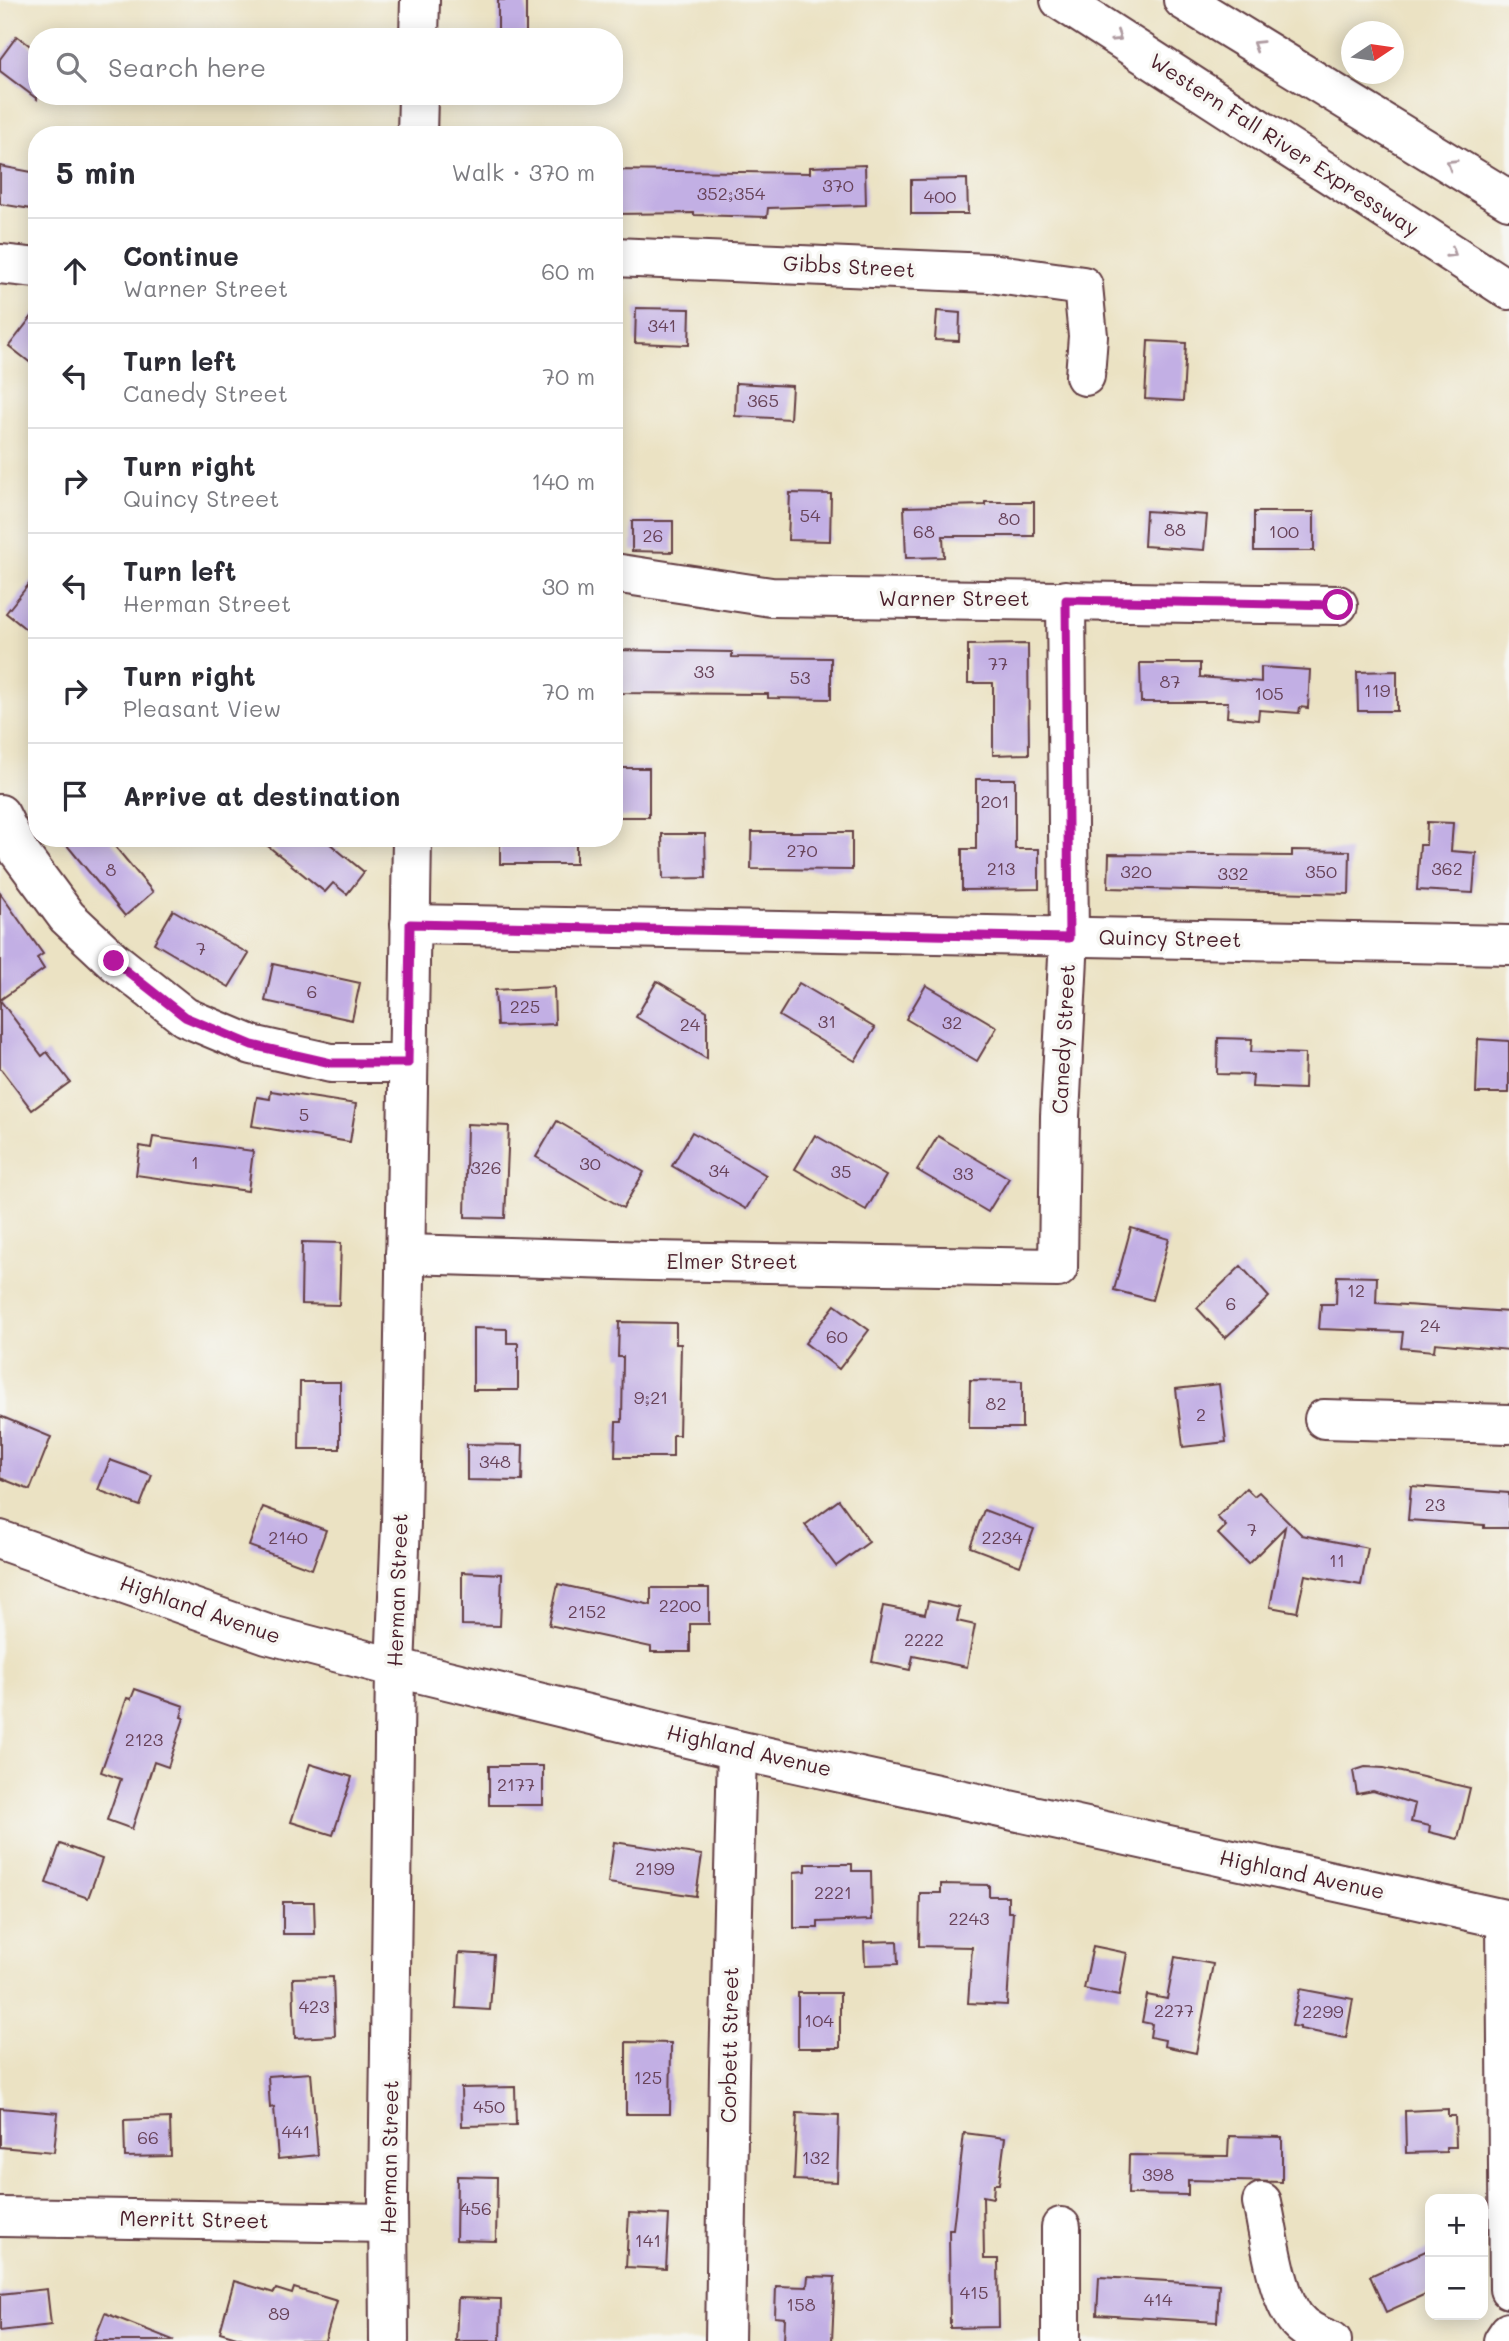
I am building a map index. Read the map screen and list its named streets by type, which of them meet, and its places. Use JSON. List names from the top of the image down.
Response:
{
  "streets": {
    "main road": [
      "Western Fall River Expressway",
      "Gibbs Street",
      "Warner Street",
      "Quincy Street",
      "Canedy Street",
      "Elmer Street",
      "Herman Street",
      "Highland Avenue",
      "Corbett Street",
      "Merritt Street"
    ]
  },
  "crossings": [
    ["Warner Street", "Canedy Street"],
    ["Quincy Street", "Canedy Street"],
    ["Quincy Street", "Herman Street"],
    ["Canedy Street", "Elmer Street"],
    ["Elmer Street", "Herman Street"],
    ["Herman Street", "Highland Avenue"],
    ["Herman Street", "Merritt Street"],
    ["Highland Avenue", "Corbett Street"]
  ],
  "house_numbers": [
    "370",
    "352;354",
    "400",
    "341",
    "365",
    "54",
    "80",
    "88",
    "68",
    "100",
    "26",
    "77",
    "33",
    "53",
    "87",
    "119",
    "105",
    "201",
    "270",
    "213",
    "362",
    "8",
    "320",
    "350",
    "332",
    "7",
    "6",
    "225",
    "31",
    "32",
    "24",
    "5",
    "1",
    "30",
    "326",
    "34",
    "35",
    "33",
    "12",
    "6",
    "24",
    "60",
    "9;21",
    "82",
    "2",
    "348",
    "23",
    "7",
    "2140",
    "2234",
    "11",
    "2200",
    "2152",
    "2222",
    "2123",
    "2177",
    "2199",
    "2221",
    "2243",
    "423",
    "2277",
    "2299",
    "104",
    "125",
    "450",
    "441",
    "66",
    "132",
    "398",
    "456",
    "141",
    "415",
    "414",
    "158",
    "89"
  ],
  "north": "right",
  "page": {
    "search": "Search here",
    "heading": ["5 min", "Walk · 370 m"],
    "list": [
      ["Continue", "Warner Street", "60 m"],
      ["Turn left", "Canedy Street", "70 m"],
      ["Turn right", "Quincy Street", "140 m"],
      ["Turn left", "Herman Street", "30 m"],
      ["Turn right", "Pleasant View", "70 m"],
      "Arrive at destination"
    ],
    "map_buttons": ["+", "−"]
  }
}
